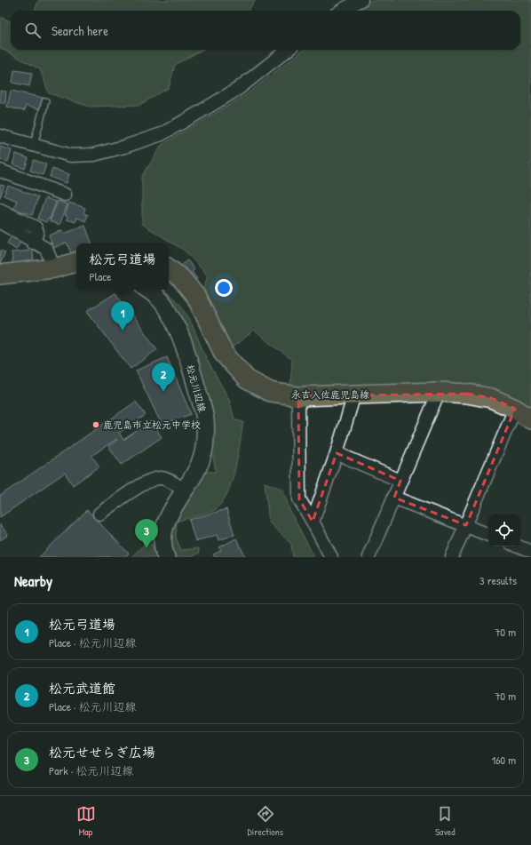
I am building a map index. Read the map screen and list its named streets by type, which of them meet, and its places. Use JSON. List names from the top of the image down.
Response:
{
  "streets": {
    "main road": ["松元川辺線", "永吉入佐鹿児島線"]
  },
  "places": ["鹿児島市立松元中学校"],
  "page": {
    "search": "Search here",
    "popup": ["松元弓道場", "Place"],
    "pins": ["1", "2", "3"],
    "heading": ["Nearby", "3 results"],
    "list": [
      {
        "mark": "1",
        "name": "松元弓道場",
        "note": "Place · 松元川辺線",
        "value": "70 m"
      },
      {
        "mark": "2",
        "name": "松元武道館",
        "note": "Place · 松元川辺線",
        "value": "70 m"
      },
      {
        "mark": "3",
        "name": "松元せせらぎ広場",
        "note": "Park · 松元川辺線",
        "value": "160 m"
      }
    ],
    "nav": ["Map", "Directions", "Saved"]
  }
}
